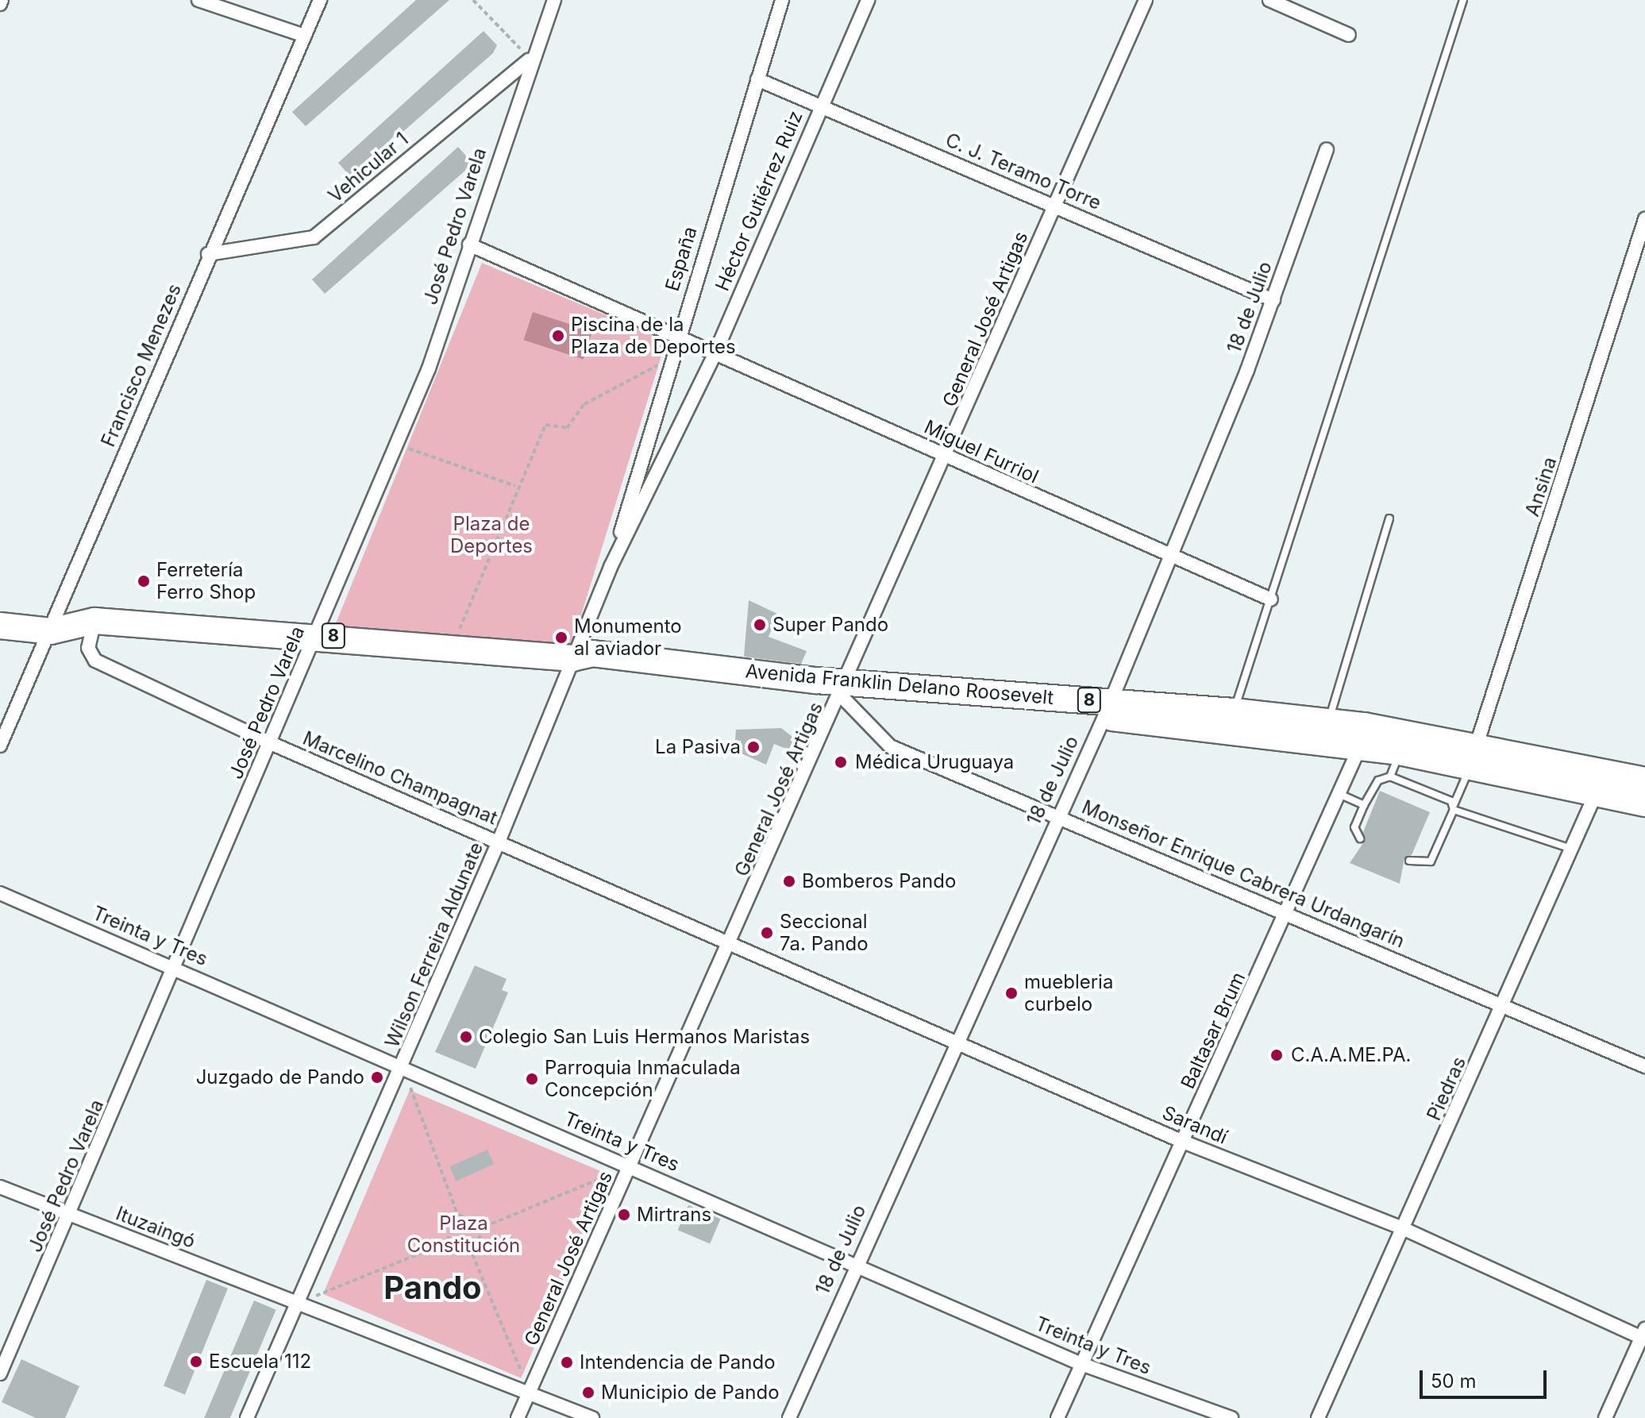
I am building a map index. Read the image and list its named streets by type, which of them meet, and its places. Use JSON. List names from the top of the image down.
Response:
{
  "streets": {
    "highway": ["8", "Avenida Franklin Delano Roosevelt"],
    "street": [
      "Vehicular 1",
      "C. J. Teramo Torre",
      "Héctor Gutiérrez Ruiz",
      "José Pedro Varela",
      "España",
      "18 de Julio",
      "General José Artigas",
      "Francisco Menezes",
      "Miguel Furriol",
      "Ansina",
      "Marcelino Champagnat",
      "Monseñor Enrique Cabrera Urdangarín",
      "Treinta y Tres",
      "Wilson Ferreira Aldunate",
      "Baltasar Brum",
      "Piedras",
      "Sarandí",
      "Ituzaingó"
    ]
  },
  "crossings": [
    ["Vehicular 1", "José Pedro Varela"],
    ["Vehicular 1", "Francisco Menezes"],
    ["C. J. Teramo Torre", "Héctor Gutiérrez Ruiz"],
    ["C. J. Teramo Torre", "España"],
    ["C. J. Teramo Torre", "18 de Julio"],
    ["C. J. Teramo Torre", "General José Artigas"],
    ["Héctor Gutiérrez Ruiz", "España"],
    ["Héctor Gutiérrez Ruiz", "Miguel Furriol"],
    ["Héctor Gutiérrez Ruiz", "Avenida Franklin Delano Roosevelt"],
    ["Héctor Gutiérrez Ruiz", "Wilson Ferreira Aldunate"],
    ["José Pedro Varela", "Miguel Furriol"],
    ["José Pedro Varela", "Avenida Franklin Delano Roosevelt"],
    ["José Pedro Varela", "Marcelino Champagnat"],
    ["José Pedro Varela", "Treinta y Tres"],
    ["José Pedro Varela", "Ituzaingó"],
    ["España", "Miguel Furriol"],
    ["18 de Julio", "Miguel Furriol"],
    ["18 de Julio", "Avenida Franklin Delano Roosevelt"],
    ["18 de Julio", "Monseñor Enrique Cabrera Urdangarín"],
    ["18 de Julio", "Treinta y Tres"],
    ["18 de Julio", "Sarandí"],
    ["General José Artigas", "Miguel Furriol"],
    ["General José Artigas", "Avenida Franklin Delano Roosevelt"],
    ["General José Artigas", "Marcelino Champagnat"],
    ["General José Artigas", "Monseñor Enrique Cabrera Urdangarín"],
    ["General José Artigas", "Treinta y Tres"],
    ["General José Artigas", "Sarandí"],
    ["General José Artigas", "Ituzaingó"],
    ["Francisco Menezes", "Avenida Franklin Delano Roosevelt"],
    ["Ansina", "Avenida Franklin Delano Roosevelt"],
    ["8", "Avenida Franklin Delano Roosevelt"],
    ["8", "Piedras"],
    ["Avenida Franklin Delano Roosevelt", "Marcelino Champagnat"],
    ["Avenida Franklin Delano Roosevelt", "Monseñor Enrique Cabrera Urdangarín"],
    ["Avenida Franklin Delano Roosevelt", "Wilson Ferreira Aldunate"],
    ["Avenida Franklin Delano Roosevelt", "Baltasar Brum"],
    ["Avenida Franklin Delano Roosevelt", "Piedras"],
    ["Marcelino Champagnat", "Wilson Ferreira Aldunate"],
    ["Marcelino Champagnat", "Sarandí"],
    ["Monseñor Enrique Cabrera Urdangarín", "Baltasar Brum"],
    ["Monseñor Enrique Cabrera Urdangarín", "Piedras"],
    ["Treinta y Tres", "Wilson Ferreira Aldunate"],
    ["Treinta y Tres", "Baltasar Brum"],
    ["Wilson Ferreira Aldunate", "Ituzaingó"],
    ["Baltasar Brum", "Sarandí"],
    ["Piedras", "Sarandí"]
  ],
  "districts": ["Pando"],
  "parks": ["Plaza de Deportes", "Plaza Constitución"],
  "places": [
    "Piscina de la Plaza de Deportes",
    "Ferretería Ferro Shop",
    "Super Pando",
    "Monumento al aviador",
    "La Pasiva",
    "Médica Uruguaya",
    "Bomberos Pando",
    "Seccional 7a. Pando",
    "muebleria curbelo",
    "Colegio San Luis Hermanos Maristas",
    "C.A.A.ME.PA.",
    "Juzgado de Pando",
    "Parroquia Inmaculada Concepción",
    "Mirtrans",
    "Escuela 112",
    "Intendencia de Pando",
    "Municipio de Pando"
  ],
  "scale_bar": "50 m"
}
